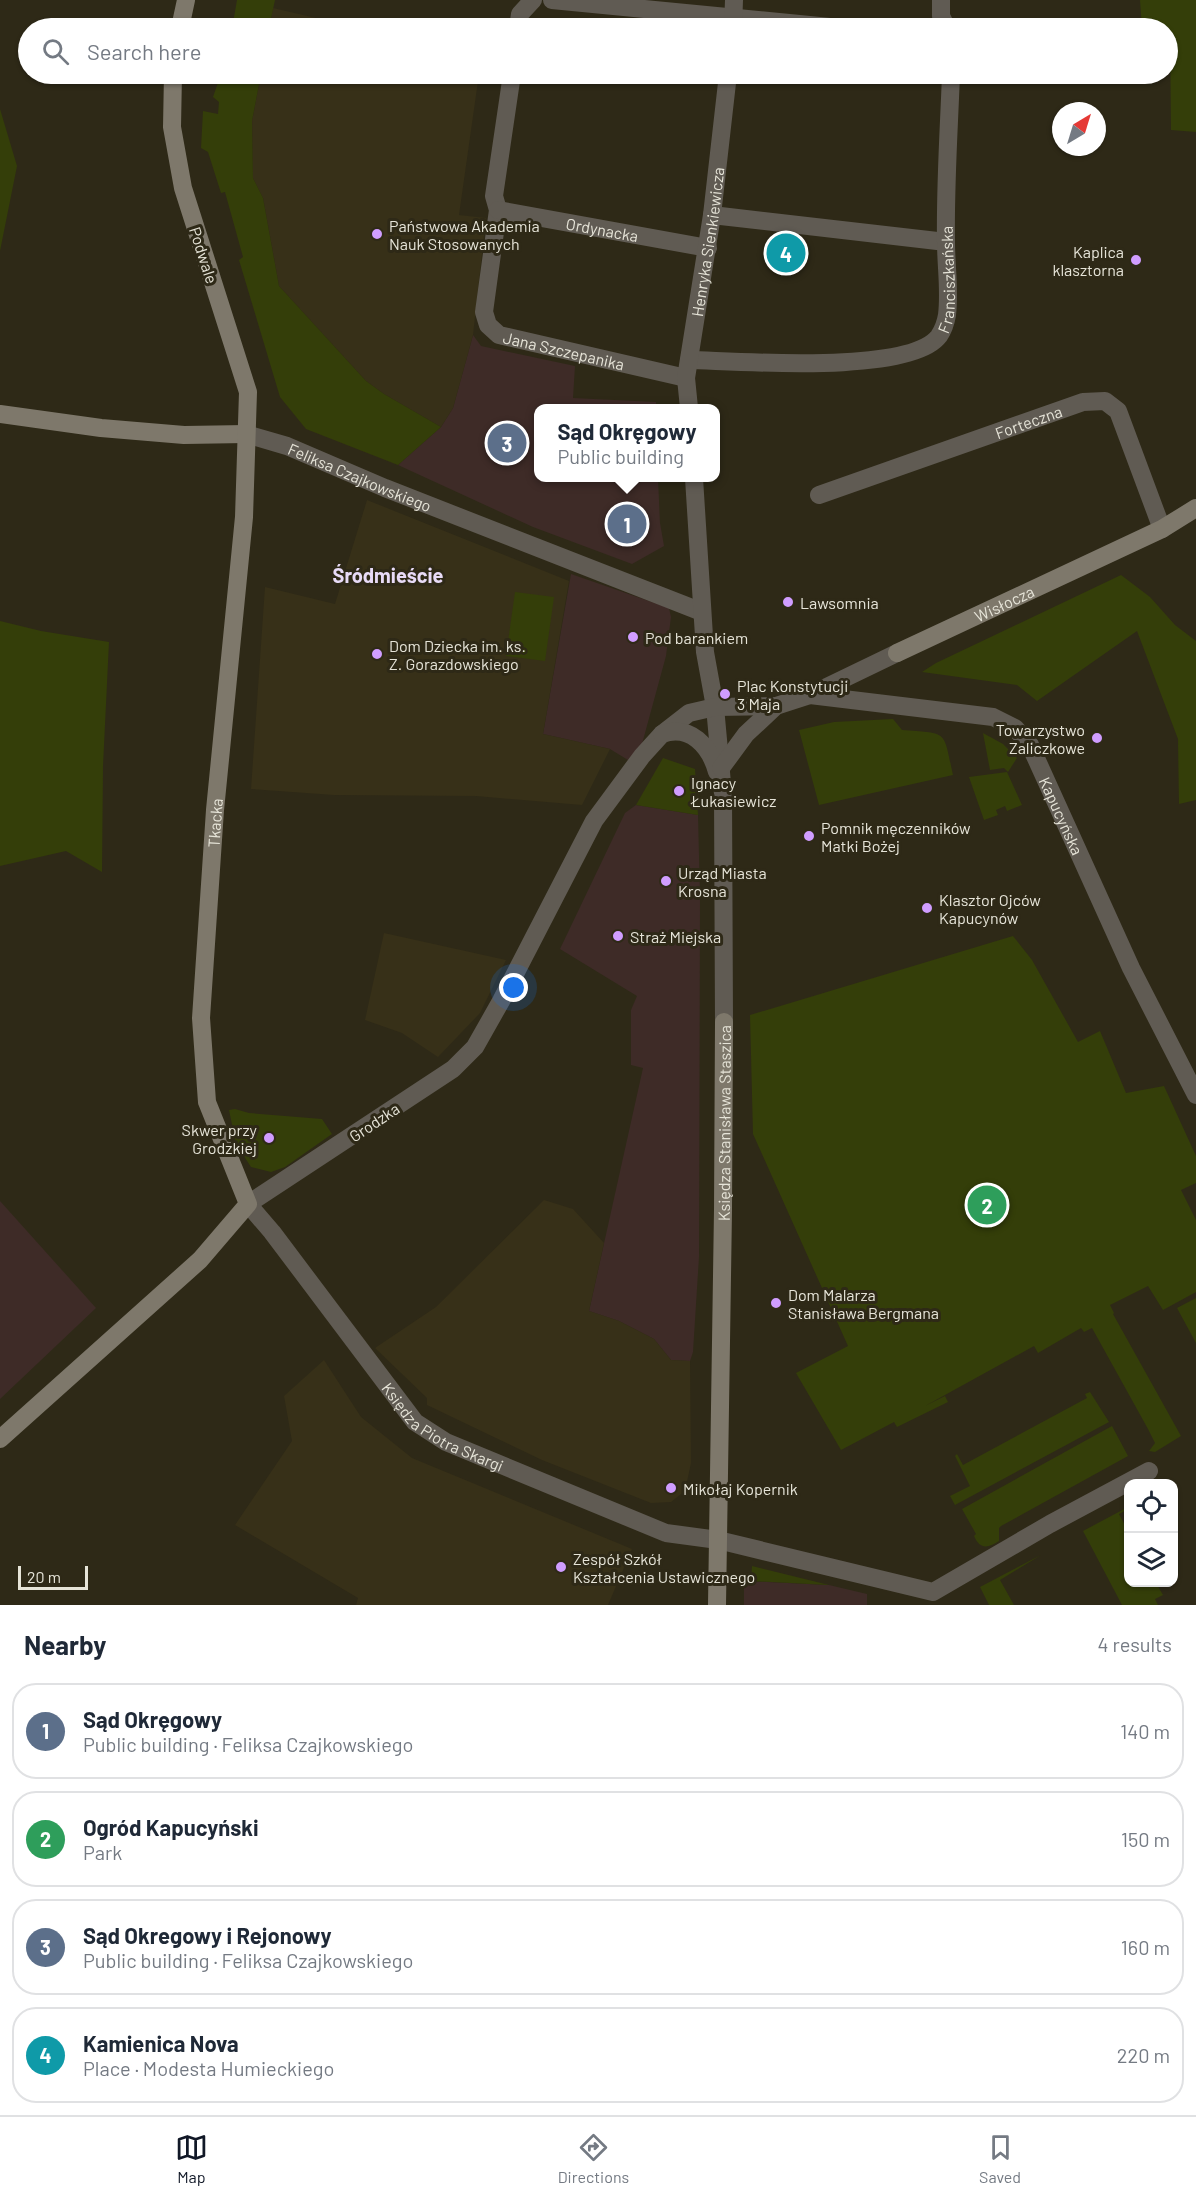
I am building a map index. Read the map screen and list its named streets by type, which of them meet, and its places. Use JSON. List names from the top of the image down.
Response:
{
  "streets": {
    "main road": [
      "Podwale",
      "Feliksa Czajkowskiego",
      "Wisłocza",
      "Tkacka",
      "Grodzka",
      "Księdza Stanisława Staszica"
    ],
    "street": [
      "Ordynacka",
      "Henryka Sienkiewicza",
      "Franciszkańska",
      "Jana Szczepanika",
      "Forteczna",
      "Kapucyńska",
      "Księdza Piotra Skargi"
    ]
  },
  "crossings": [
    ["Ordynacka", "Henryka Sienkiewicza"],
    ["Ordynacka", "Jana Szczepanika"],
    ["Henryka Sienkiewicza", "Franciszkańska"],
    ["Henryka Sienkiewicza", "Jana Szczepanika"],
    ["Podwale", "Feliksa Czajkowskiego"],
    ["Podwale", "Tkacka"],
    ["Franciszkańska", "Jana Szczepanika"],
    ["Forteczna", "Wisłocza"],
    ["Feliksa Czajkowskiego", "Tkacka"],
    ["Wisłocza", "Kapucyńska"],
    ["Tkacka", "Grodzka"],
    ["Tkacka", "Księdza Piotra Skargi"],
    ["Grodzka", "Księdza Stanisława Staszica"],
    ["Grodzka", "Księdza Piotra Skargi"],
    ["Księdza Stanisława Staszica", "Księdza Piotra Skargi"]
  ],
  "districts": ["Śródmieście"],
  "places": [
    "Państwowa Akademia Nauk Stosowanych",
    "Kaplica klasztorna",
    "Lawsomnia",
    "Pod barankiem",
    "Dom Dziecka im. ks. Z. Gorazdowskiego",
    "Plac Konstytucji 3 Maja",
    "Towarzystwo Zaliczkowe",
    "Ignacy Łukasiewicz",
    "Pomnik męczenników Matki Bożej",
    "Urząd Miasta Krosna",
    "Klasztor Ojców Kapucynów",
    "Straż Miejska",
    "Skwer przy Grodzkiej",
    "Dom Malarza Stanisława Bergmana",
    "Mikołaj Kopernik",
    "Zespół Szkół Kształcenia Ustawicznego"
  ],
  "scale_bar": "20 m",
  "north": "top right",
  "page": {
    "search": "Search here",
    "pins": [
      "4",
      "3",
      "1",
      "2"
    ],
    "popup": ["Sąd Okręgowy", "Public building"],
    "scale": "20 m",
    "heading": ["Nearby", "4 results"],
    "list": [
      {
        "mark": "1",
        "name": "Sąd Okręgowy",
        "note": "Public building · Feliksa Czajkowskiego",
        "value": "140 m"
      },
      {
        "mark": "2",
        "name": "Ogród Kapucyński",
        "note": "Park",
        "value": "150 m"
      },
      {
        "mark": "3",
        "name": "Sąd Okregowy i Rejonowy",
        "note": "Public building · Feliksa Czajkowskiego",
        "value": "160 m"
      },
      {
        "mark": "4",
        "name": "Kamienica Nova",
        "note": "Place · Modesta Humieckiego",
        "value": "220 m"
      }
    ],
    "nav": ["Map", "Directions", "Saved"]
  }
}
